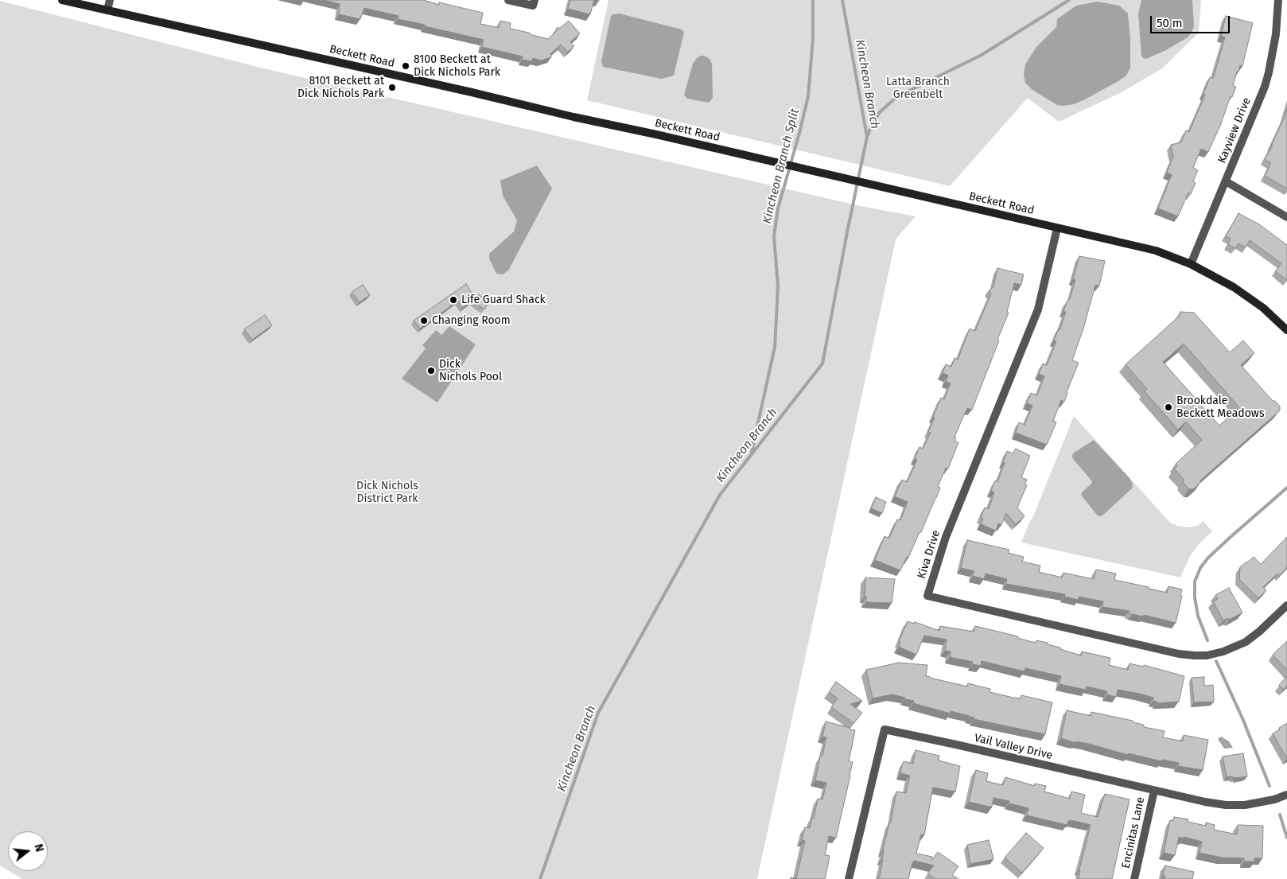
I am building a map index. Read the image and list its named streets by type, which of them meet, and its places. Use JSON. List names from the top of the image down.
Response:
{
  "streets": {
    "street": [
      "Beckett Road",
      "Kayview Drive",
      "Kiva Drive",
      "Vail Valley Drive",
      "Encinitas Lane"
    ]
  },
  "crossings": [
    ["Beckett Road", "Kayview Drive"],
    ["Beckett Road", "Kiva Drive"],
    ["Vail Valley Drive", "Encinitas Lane"]
  ],
  "water": ["Kincheon Branch", "Kincheon Branch Split"],
  "parks": ["Latta Branch Greenbelt", "Dick Nichols District Park"],
  "places": [
    "8100 Beckett at Dick Nichols Park",
    "8101 Beckett at Dick Nichols Park",
    "Life Guard Shack",
    "Changing Room",
    "Dick Nichols Pool",
    "Brookdale Beckett Meadows"
  ],
  "scale_bar": "50 m",
  "north": "right"
}
